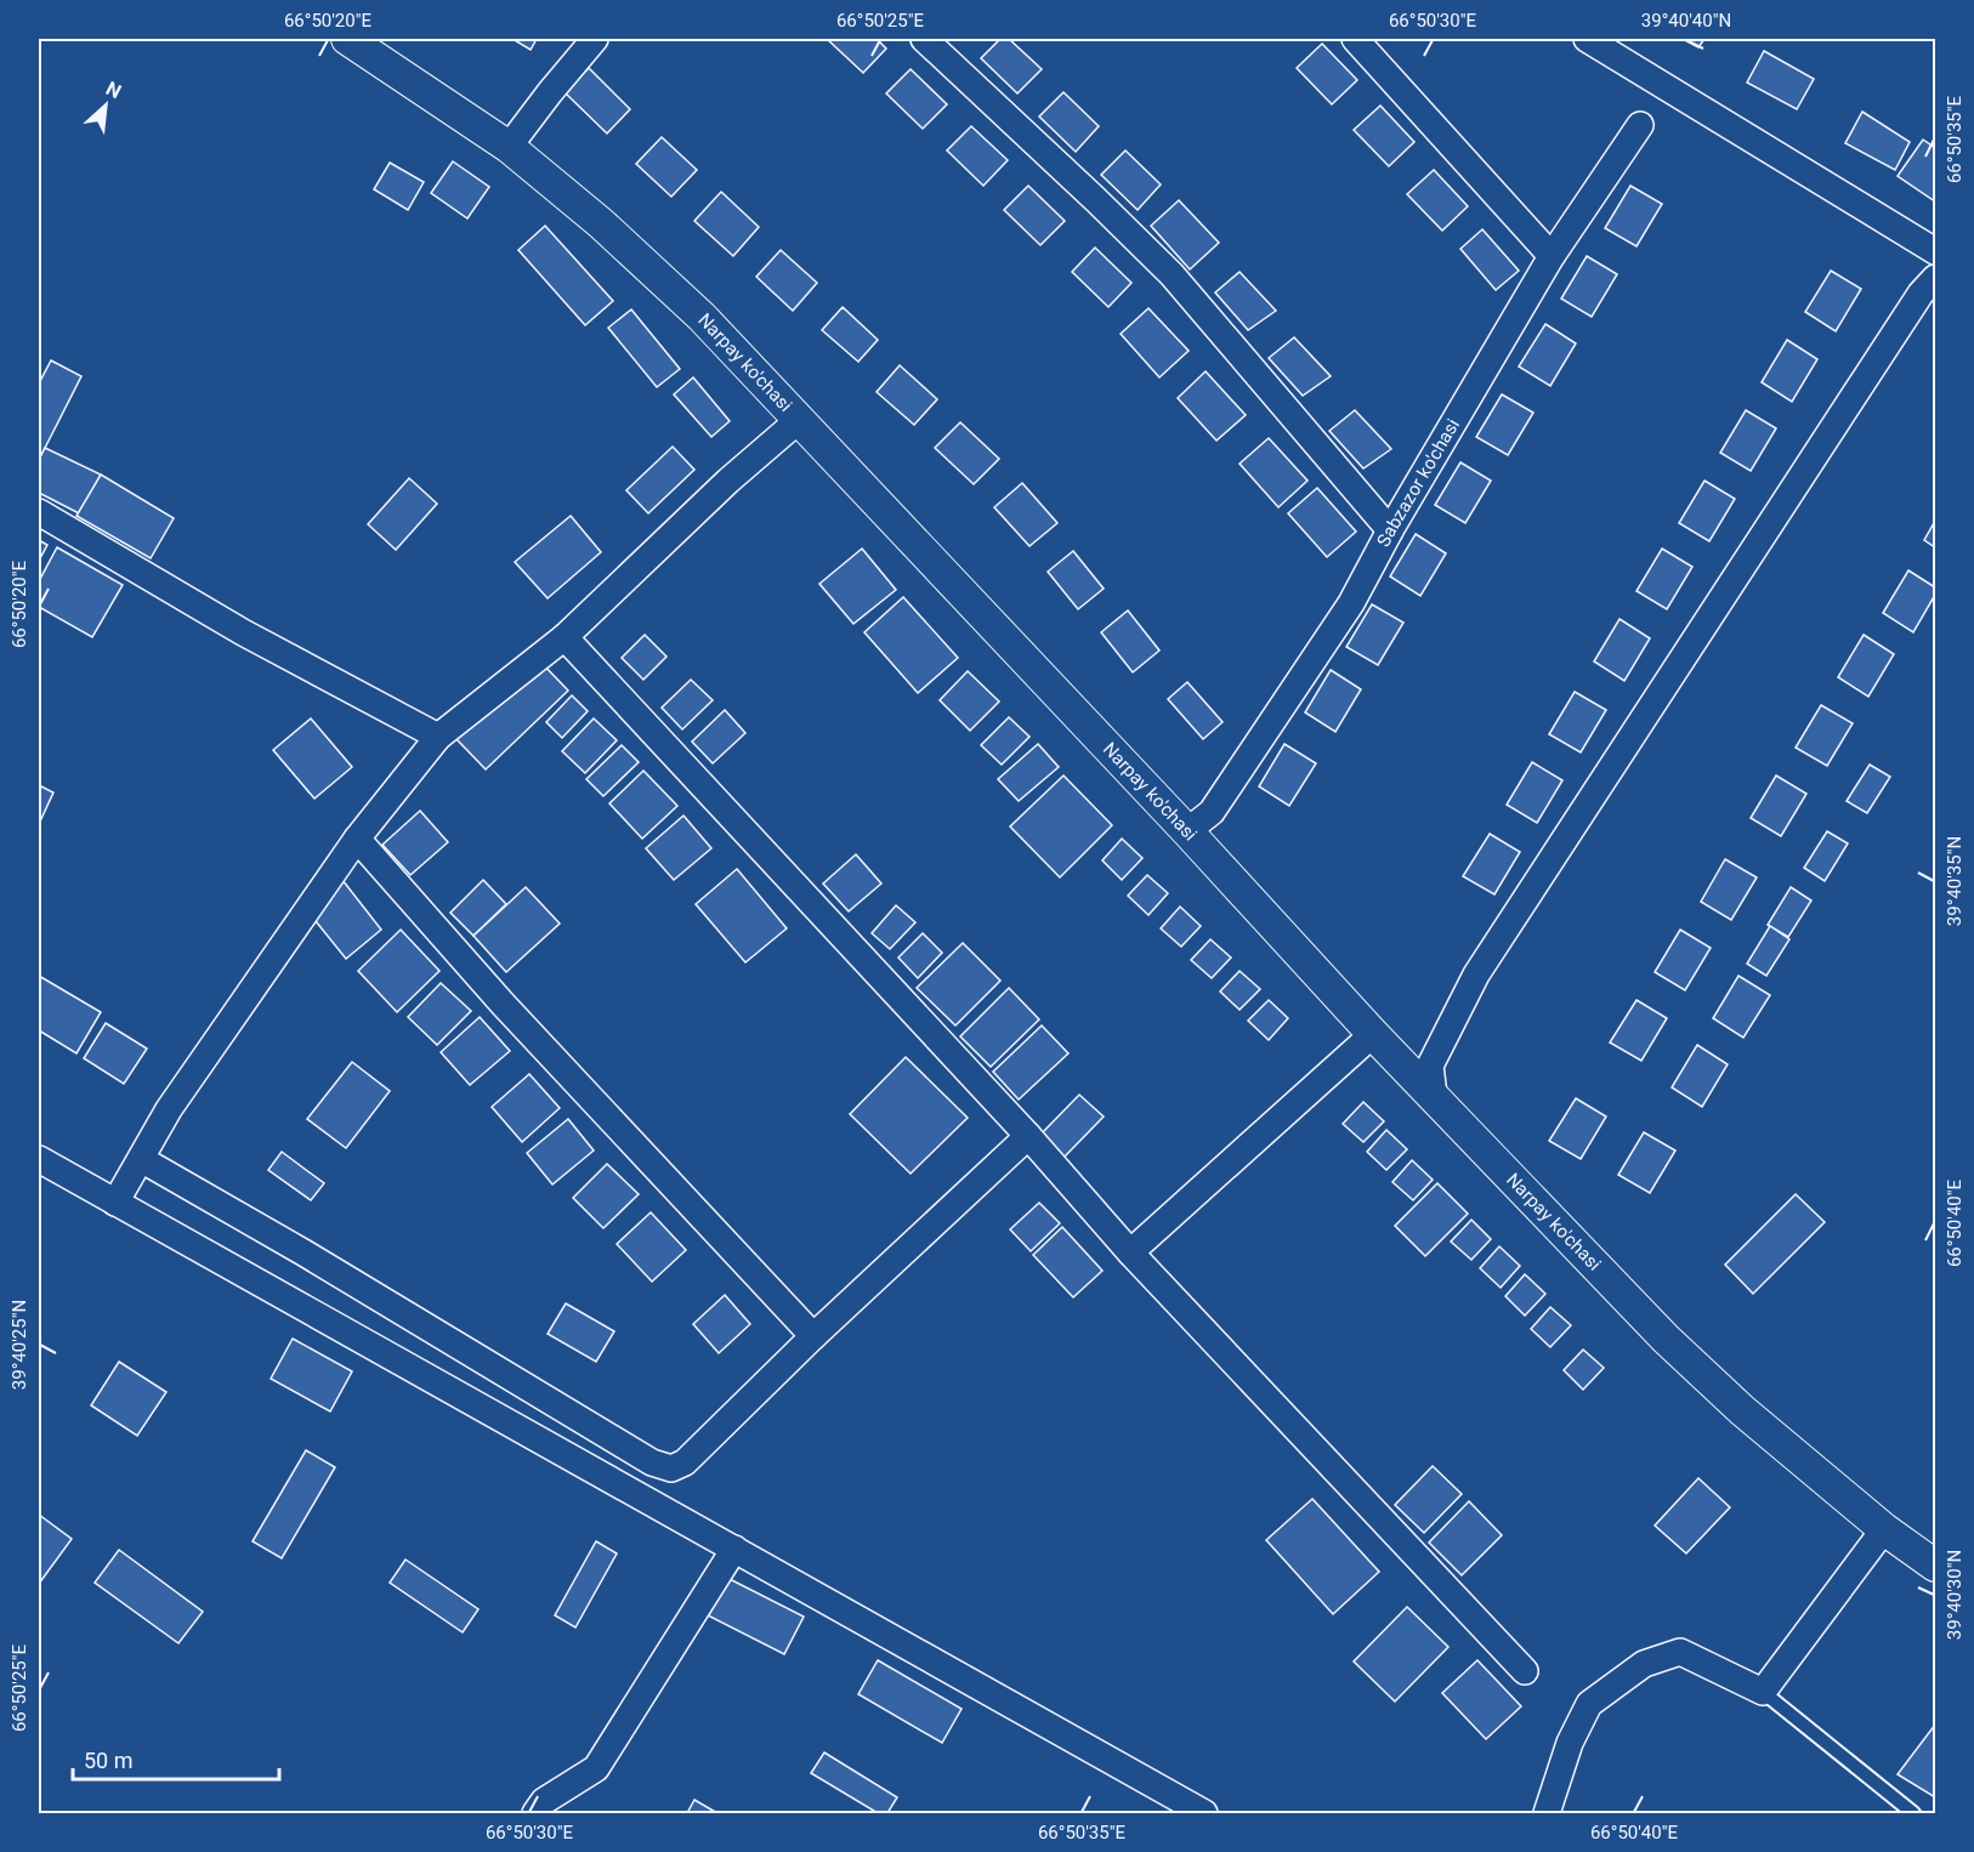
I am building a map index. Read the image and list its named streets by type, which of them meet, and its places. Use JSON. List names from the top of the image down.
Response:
{
  "streets": {
    "street": ["Narpay ko'chasi", "Sabzazor ko'chasi"]
  },
  "crossings": [
    ["Narpay ko'chasi", "Sabzazor ko'chasi"]
  ],
  "scale_bar": "50 m",
  "north": "top right",
  "coordinates": [
    "66°50'20\"E",
    "66°50'25\"E",
    "66°50'30\"E",
    "39°40'40\"N",
    "66°50'35\"E",
    "39°40'35\"N",
    "66°50'40\"E",
    "39°40'25\"N",
    "39°40'30\"N"
  ]
}
